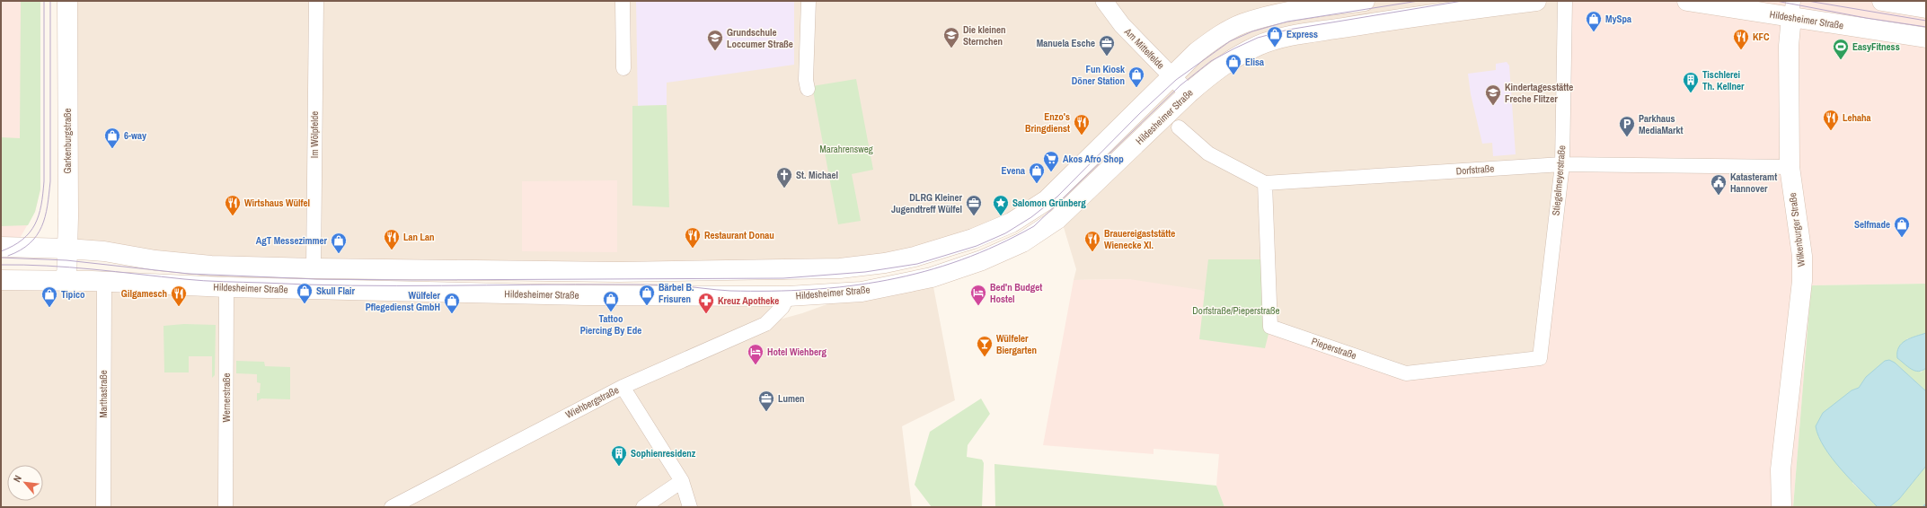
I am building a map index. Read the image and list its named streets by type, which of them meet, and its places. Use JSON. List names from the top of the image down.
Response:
{
  "streets": {
    "main road": ["Hildesheimer Straße", "Garkenburgstraße", "Wilkenburger Straße"],
    "street": [
      "Am Mittelfelde",
      "Im Wölpfelde",
      "Dorfstraße",
      "Stiegelmeyerstraße",
      "Pieperstraße",
      "Marthastraße",
      "Wernerstraße",
      "Wiehbergstraße"
    ]
  },
  "crossings": [
    ["Hildesheimer Straße", "Am Mittelfelde"],
    ["Hildesheimer Straße", "Garkenburgstraße"],
    ["Hildesheimer Straße", "Wilkenburger Straße"],
    ["Hildesheimer Straße", "Marthastraße"],
    ["Hildesheimer Straße", "Wernerstraße"],
    ["Hildesheimer Straße", "Wiehbergstraße"],
    ["Dorfstraße", "Stiegelmeyerstraße"],
    ["Dorfstraße", "Wilkenburger Straße"],
    ["Dorfstraße", "Pieperstraße"],
    ["Stiegelmeyerstraße", "Pieperstraße"]
  ],
  "parks": ["Marahrensweg", "Dorfstraße/Pieperstraße"],
  "places": {
    "shop": [
      "MySpa",
      "Express",
      "Elisa",
      "Fun Kiosk Döner Station",
      "6-way",
      "Evena",
      "Selfmade",
      "AgT Messezimmer",
      "Skull Flair",
      "Bärbel B. Frisuren",
      "Tipico",
      "Tattoo Piercing By Ede",
      "Wülfeler Pflegedienst GmbH"
    ],
    "school or university": ["Die kleinen Sternchen", "Grundschule Loccumer Straße", "Kindertagesstätte Freche Flitzer"],
    "restaurant": [
      "KFC",
      "Lehaha",
      "Enzo's Bringdienst",
      "Wirtshaus Wülfel",
      "Restaurant Donau",
      "Lan Lan",
      "Brauereigaststätte Wienecke XI.",
      "Gilgamesch"
    ],
    "office": ["Manuela Esche", "DLRG Kleiner Jugendtreff Wülfel", "Lumen"],
    "sports": ["EasyFitness"],
    "building": ["Tischlerei Th. Kellner", "Sophienresidenz"],
    "parking": ["Parkhaus MediaMarkt"],
    "supermarket": ["Akos Afro Shop"],
    "church": ["St. Michael"],
    "public building": ["Katasteramt Hannover"],
    "place": ["Salomon Grünberg"],
    "hotel": ["Bed'n Budget Hostel", "Hotel Wiehberg"],
    "pharmacy": ["Kreuz Apotheke"],
    "bar": ["Wülfeler Biergarten"]
  },
  "north": "top left"
}
